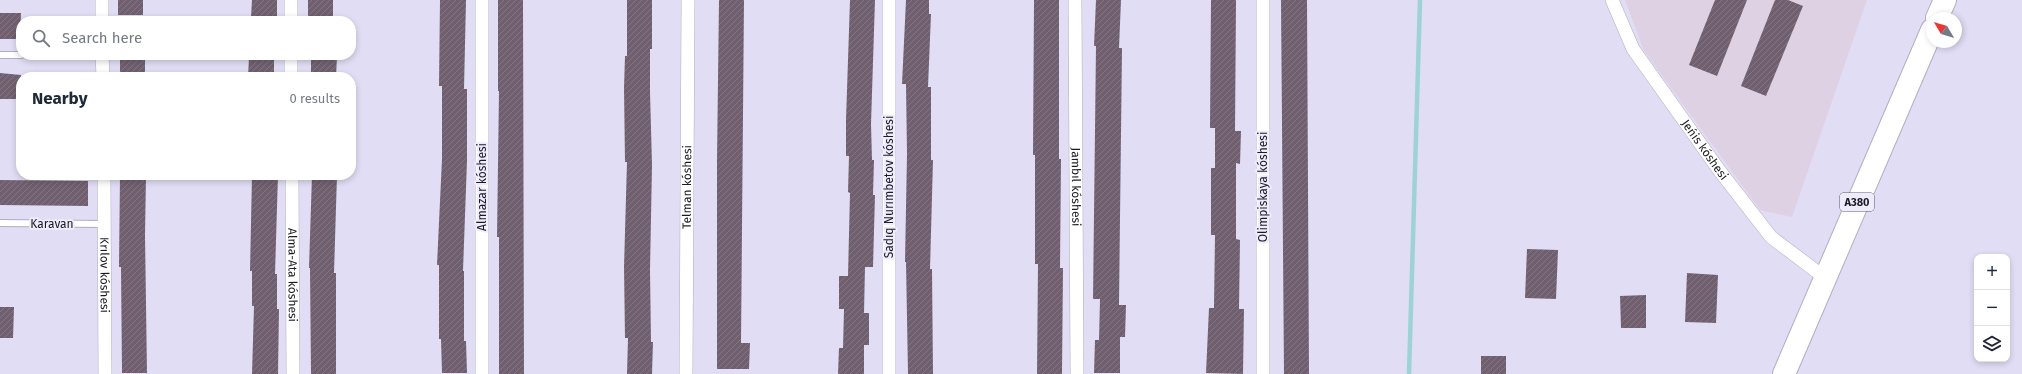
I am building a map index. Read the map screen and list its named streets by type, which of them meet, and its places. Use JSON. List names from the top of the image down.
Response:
{
  "streets": {
    "highway": ["A380"],
    "street": [
      "Jeńis kóshesi",
      "Almazar kóshesi",
      "Telman kóshesi",
      "Sadıq Nurımbetov kóshesi",
      "Jambıl kóshesi",
      "Olimpiskaya kóshesi",
      "Krılov kóshesi",
      "Alma-Ata kóshesi"
    ],
    "lane": ["Karavan"]
  },
  "crossings": [
    ["Jeńis kóshesi", "A380"],
    ["Karavan", "Krılov kóshesi"]
  ],
  "north": "top left",
  "page": {
    "search": "Search here",
    "heading": ["Nearby", "0 results"],
    "map_buttons": ["+", "−"]
  }
}
